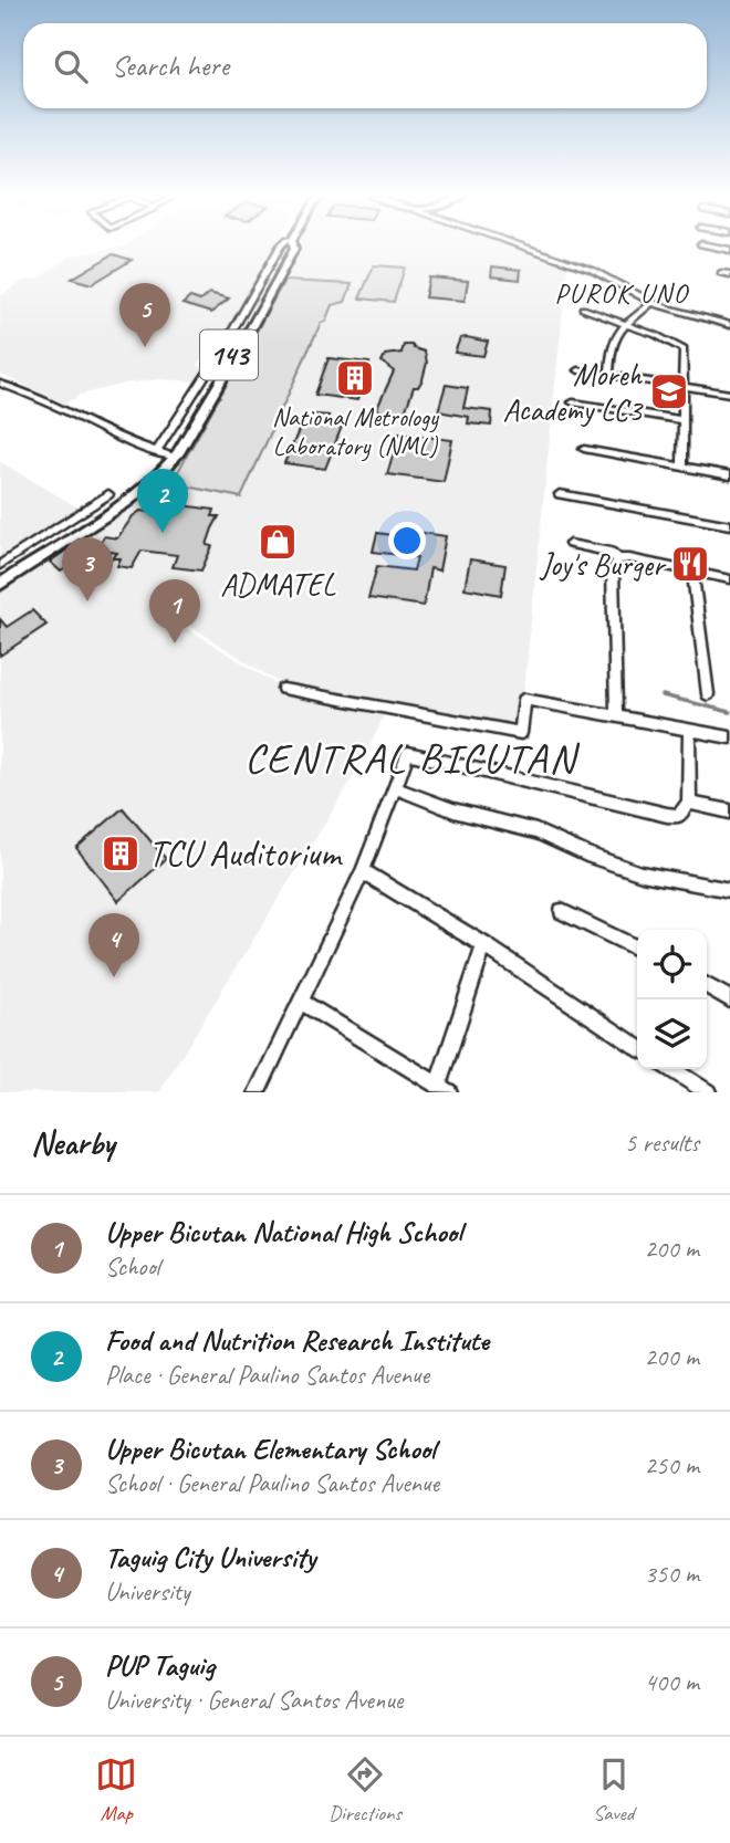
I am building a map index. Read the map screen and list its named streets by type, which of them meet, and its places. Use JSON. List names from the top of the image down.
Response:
{
  "streets": {
    "main road": ["143"]
  },
  "districts": ["PUROK UNO", "CENTRAL BICUTAN"],
  "places": {
    "building": ["National Metrology Laboratory (NML)", "TCU Auditorium"],
    "school or university": ["Moreh Academy LC3"],
    "shop": ["ADMATEL"],
    "restaurant": ["Joy's Burger"]
  },
  "page": {
    "search": "Search here",
    "pins": [
      "5",
      "2",
      "3",
      "1",
      "4"
    ],
    "heading": ["Nearby", "5 results"],
    "list": [
      {
        "mark": "1",
        "name": "Upper Bicutan National High School",
        "note": "School",
        "value": "200 m"
      },
      {
        "mark": "2",
        "name": "Food and Nutrition Research Institute",
        "note": "Place · General Paulino Santos Avenue",
        "value": "200 m"
      },
      {
        "mark": "3",
        "name": "Upper Bicutan Elementary School",
        "note": "School · General Paulino Santos Avenue",
        "value": "250 m"
      },
      {
        "mark": "4",
        "name": "Taguig City University",
        "note": "University",
        "value": "350 m"
      },
      {
        "mark": "5",
        "name": "PUP Taguig",
        "note": "University · General Santos Avenue",
        "value": "400 m"
      }
    ],
    "nav": ["Map", "Directions", "Saved"]
  }
}
